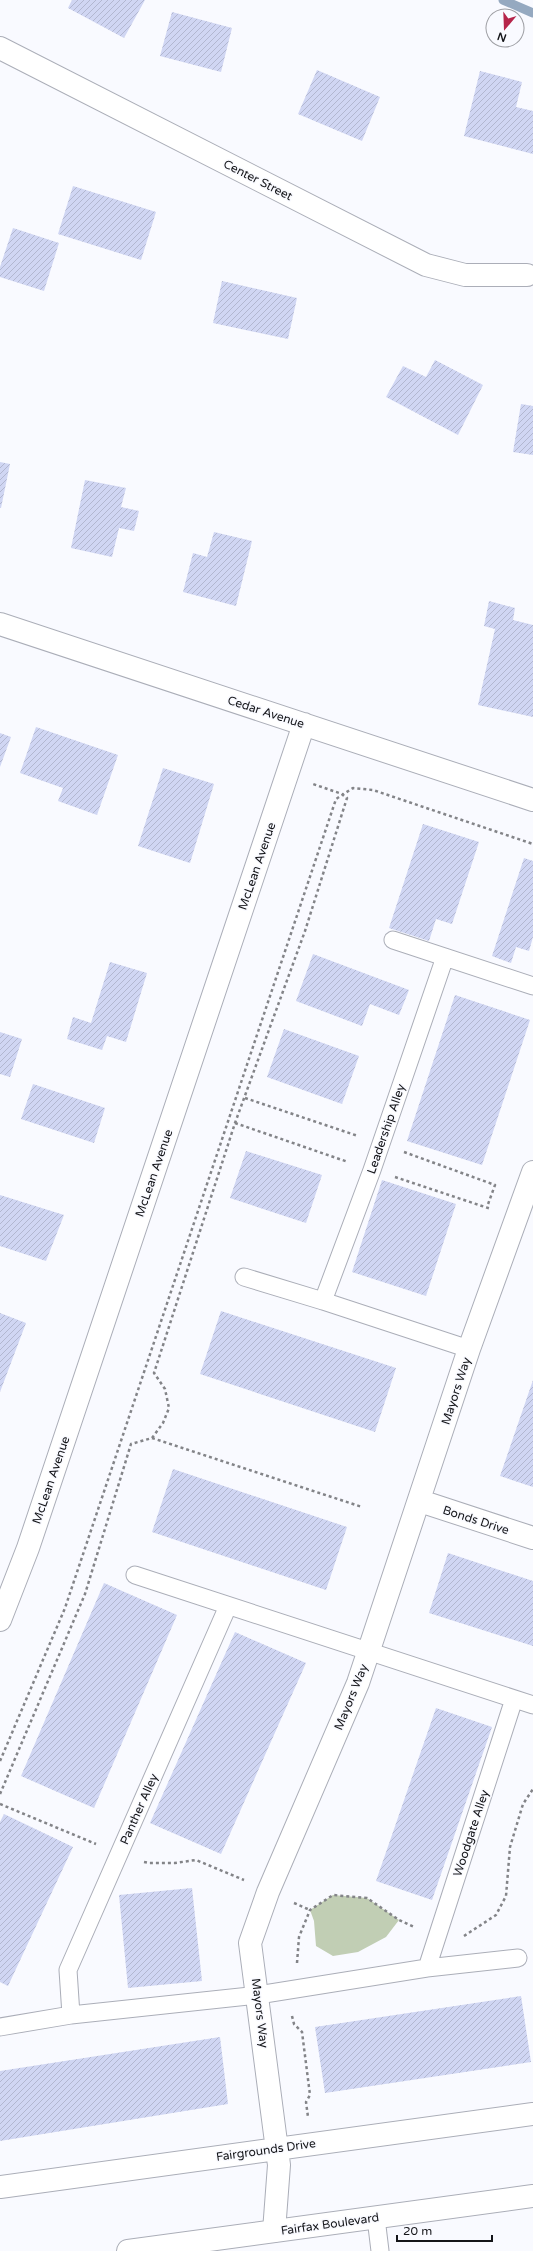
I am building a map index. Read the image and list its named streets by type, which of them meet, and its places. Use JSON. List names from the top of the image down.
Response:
{
  "streets": {
    "street": [
      "Center Street",
      "Cedar Avenue",
      "McLean Avenue",
      "Mayors Way",
      "Bonds Drive",
      "Fairgrounds Drive",
      "Fairfax Boulevard"
    ],
    "lane": ["Leadership Alley", "Panther Alley", "Woodgate Alley"]
  },
  "crossings": [
    ["Cedar Avenue", "McLean Avenue"],
    ["Mayors Way", "Bonds Drive"],
    ["Mayors Way", "Fairgrounds Drive"],
    ["Mayors Way", "Fairfax Boulevard"]
  ],
  "scale_bar": "20 m",
  "north": "bottom"
}
